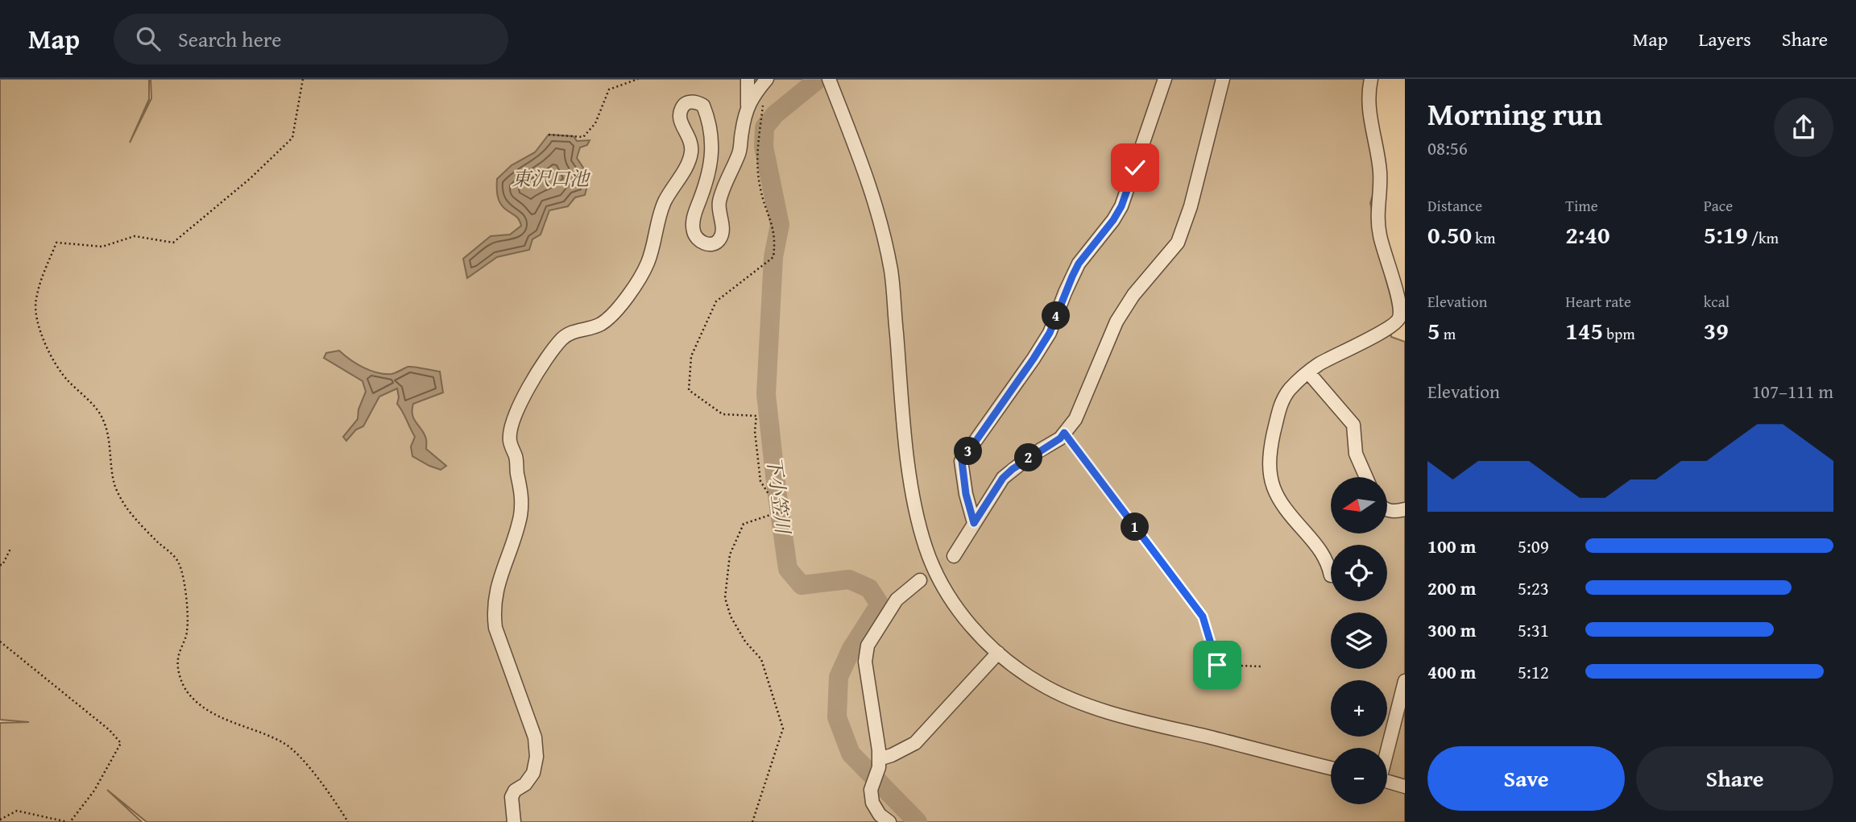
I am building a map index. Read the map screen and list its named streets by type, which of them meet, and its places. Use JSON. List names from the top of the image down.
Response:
{
  "water": ["東沢口池", "下小笠川"],
  "north": "left",
  "page": {
    "header": "Map",
    "search": "Search here",
    "nav": ["Map", "Layers", "Share"],
    "heading": ["Morning run", "08:56"],
    "stats": [
      ["Distance", "0.50 km"],
      ["Time", "2:40"],
      ["Pace", "5:19 /km"],
      ["Elevation", "5 m"],
      ["Heart rate", "145 bpm"],
      ["kcal", "39"]
    ],
    "pins": [
      "4",
      "3",
      "2",
      "1"
    ],
    "chart": ["Elevation", "107–111 m"],
    "map_buttons": ["+", "−"],
    "list": [
      {
        "name": "100 m",
        "note": "5:09"
      },
      {
        "name": "200 m",
        "note": "5:23"
      },
      {
        "name": "300 m",
        "note": "5:31"
      },
      {
        "name": "400 m",
        "note": "5:12"
      }
    ],
    "buttons": ["Save", "Share"]
  }
}
